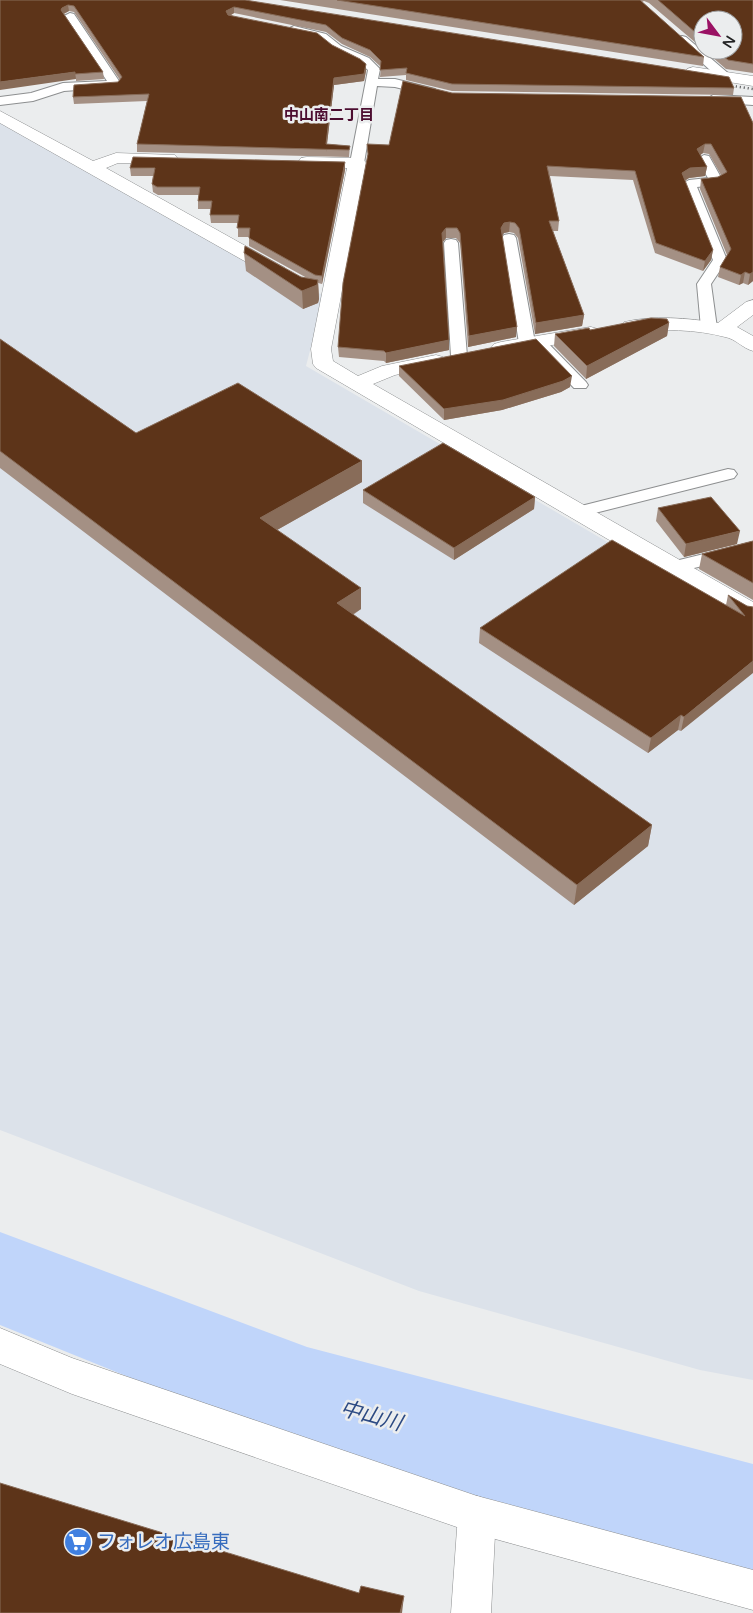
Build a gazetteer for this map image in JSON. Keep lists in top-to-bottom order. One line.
{"districts":["中山南二丁目"],"water":["中山川"],"places":{"supermarket":["フォレオ広島東"]},"north":"bottom right"}
